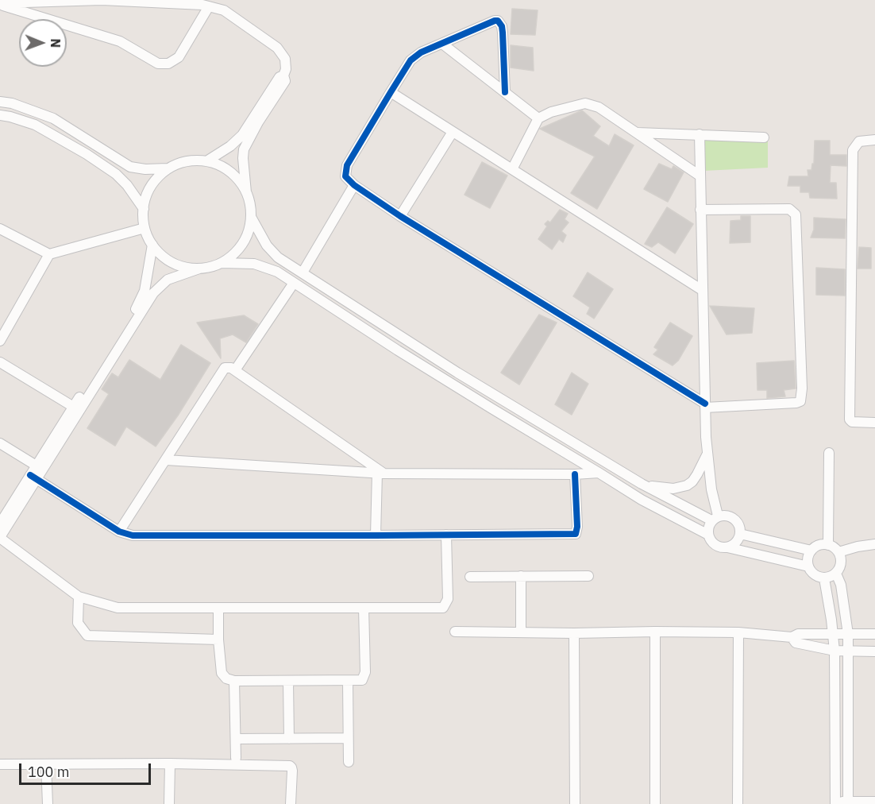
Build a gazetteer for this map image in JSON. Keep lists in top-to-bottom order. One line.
{"scale_bar":"100 m","north":"right"}
